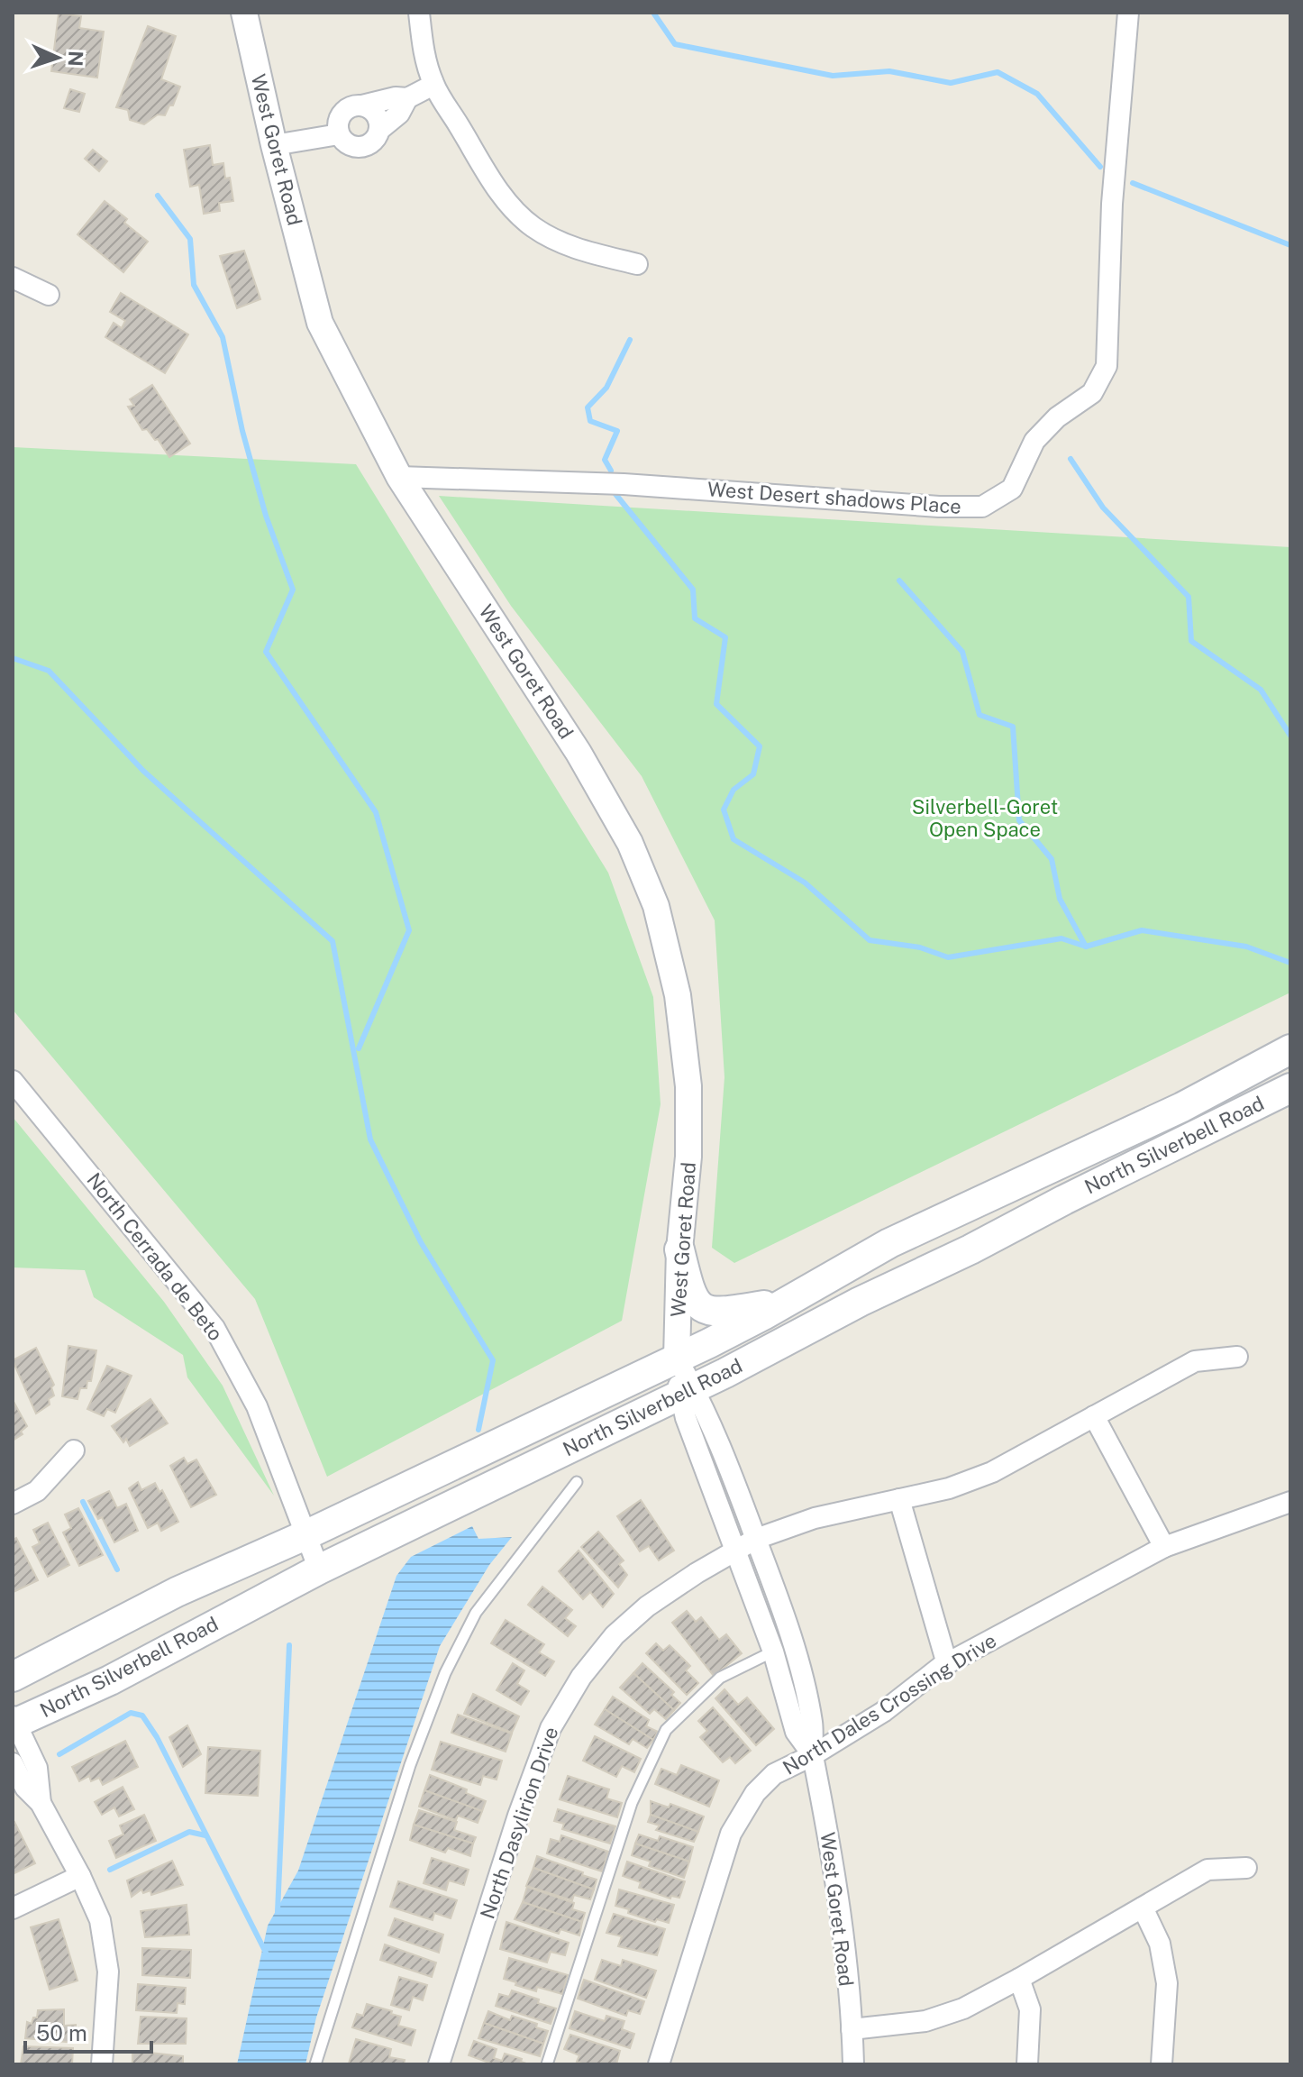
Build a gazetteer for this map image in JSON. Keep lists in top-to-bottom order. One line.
{"streets":{"main road":["North Silverbell Road"],"street":["West Goret Road","West Desert shadows Place","North Cerrada de Beto","North Dales Crossing Drive","North Dasylirion Drive"]},"crossings":[["West Goret Road","West Desert shadows Place"],["West Goret Road","North Silverbell Road"],["West Goret Road","North Dales Crossing Drive"],["West Goret Road","North Dasylirion Drive"],["North Silverbell Road","North Cerrada de Beto"]],"parks":["Silverbell-Goret Open Space"],"scale_bar":"50 m","north":"right"}
